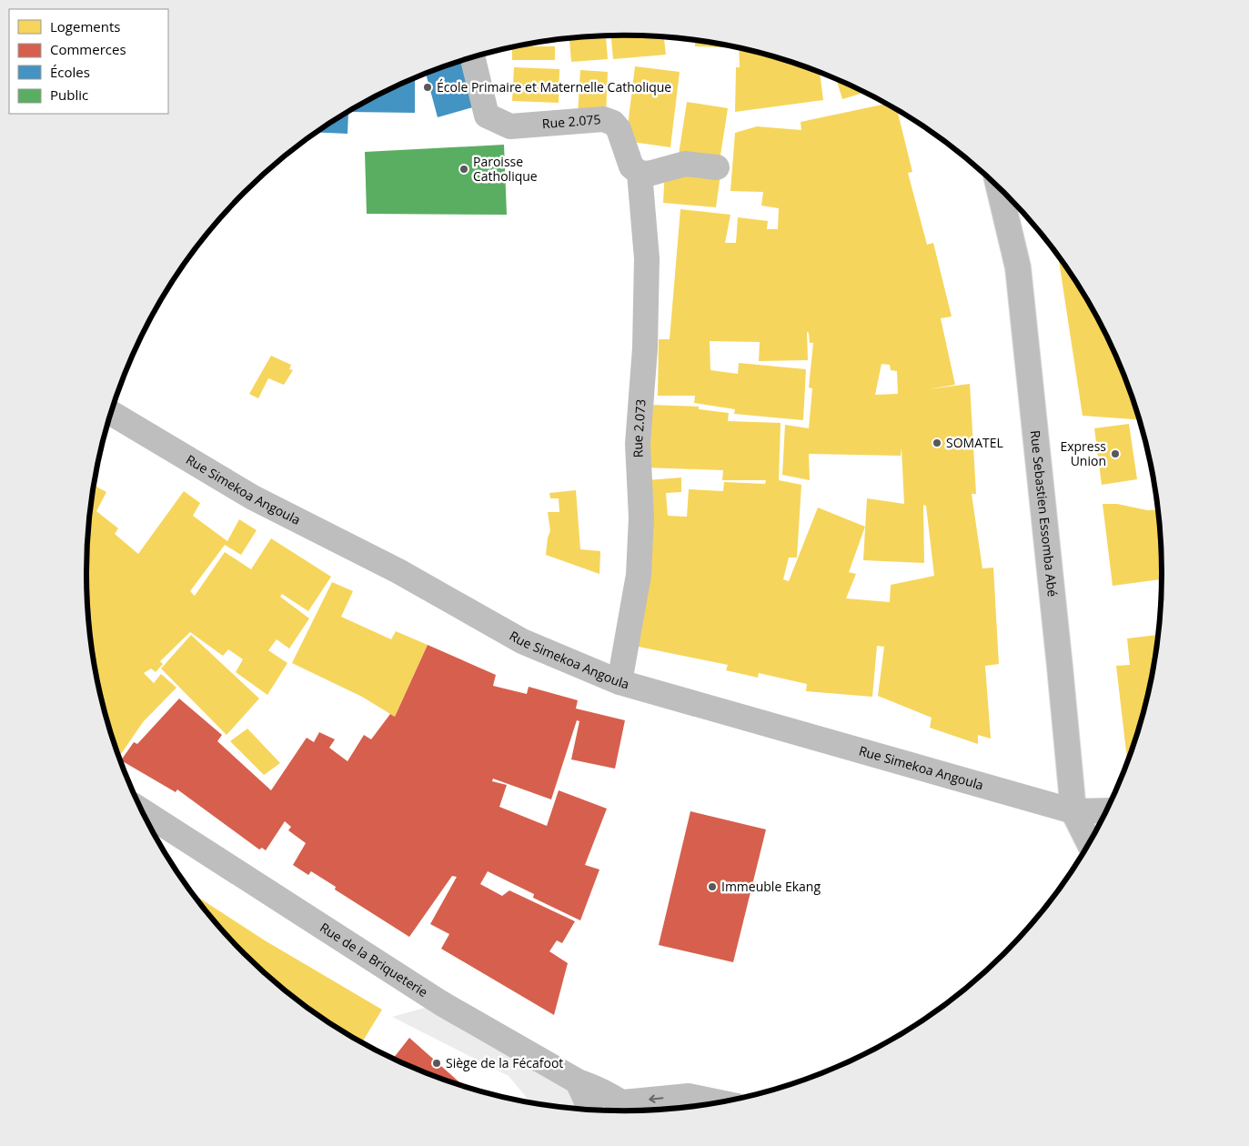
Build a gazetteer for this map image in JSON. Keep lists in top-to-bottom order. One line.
{"streets":{"street":["Rue 2.075","Rue 2.073","Rue Simekoa Angoula","Rue Sebastien Essomba Abé","Rue de la Briqueterie"]},"crossings":[["Rue 2.075","Rue 2.073"],["Rue 2.073","Rue Simekoa Angoula"],["Rue Simekoa Angoula","Rue Sebastien Essomba Abé"]],"places":["École Primaire et Maternelle Catholique","Paroisse Catholique","SOMATEL","Express Union","Immeuble Ekang","Siège de la Fécafoot"],"legend":["Logements","Commerces","Écoles","Public"]}
